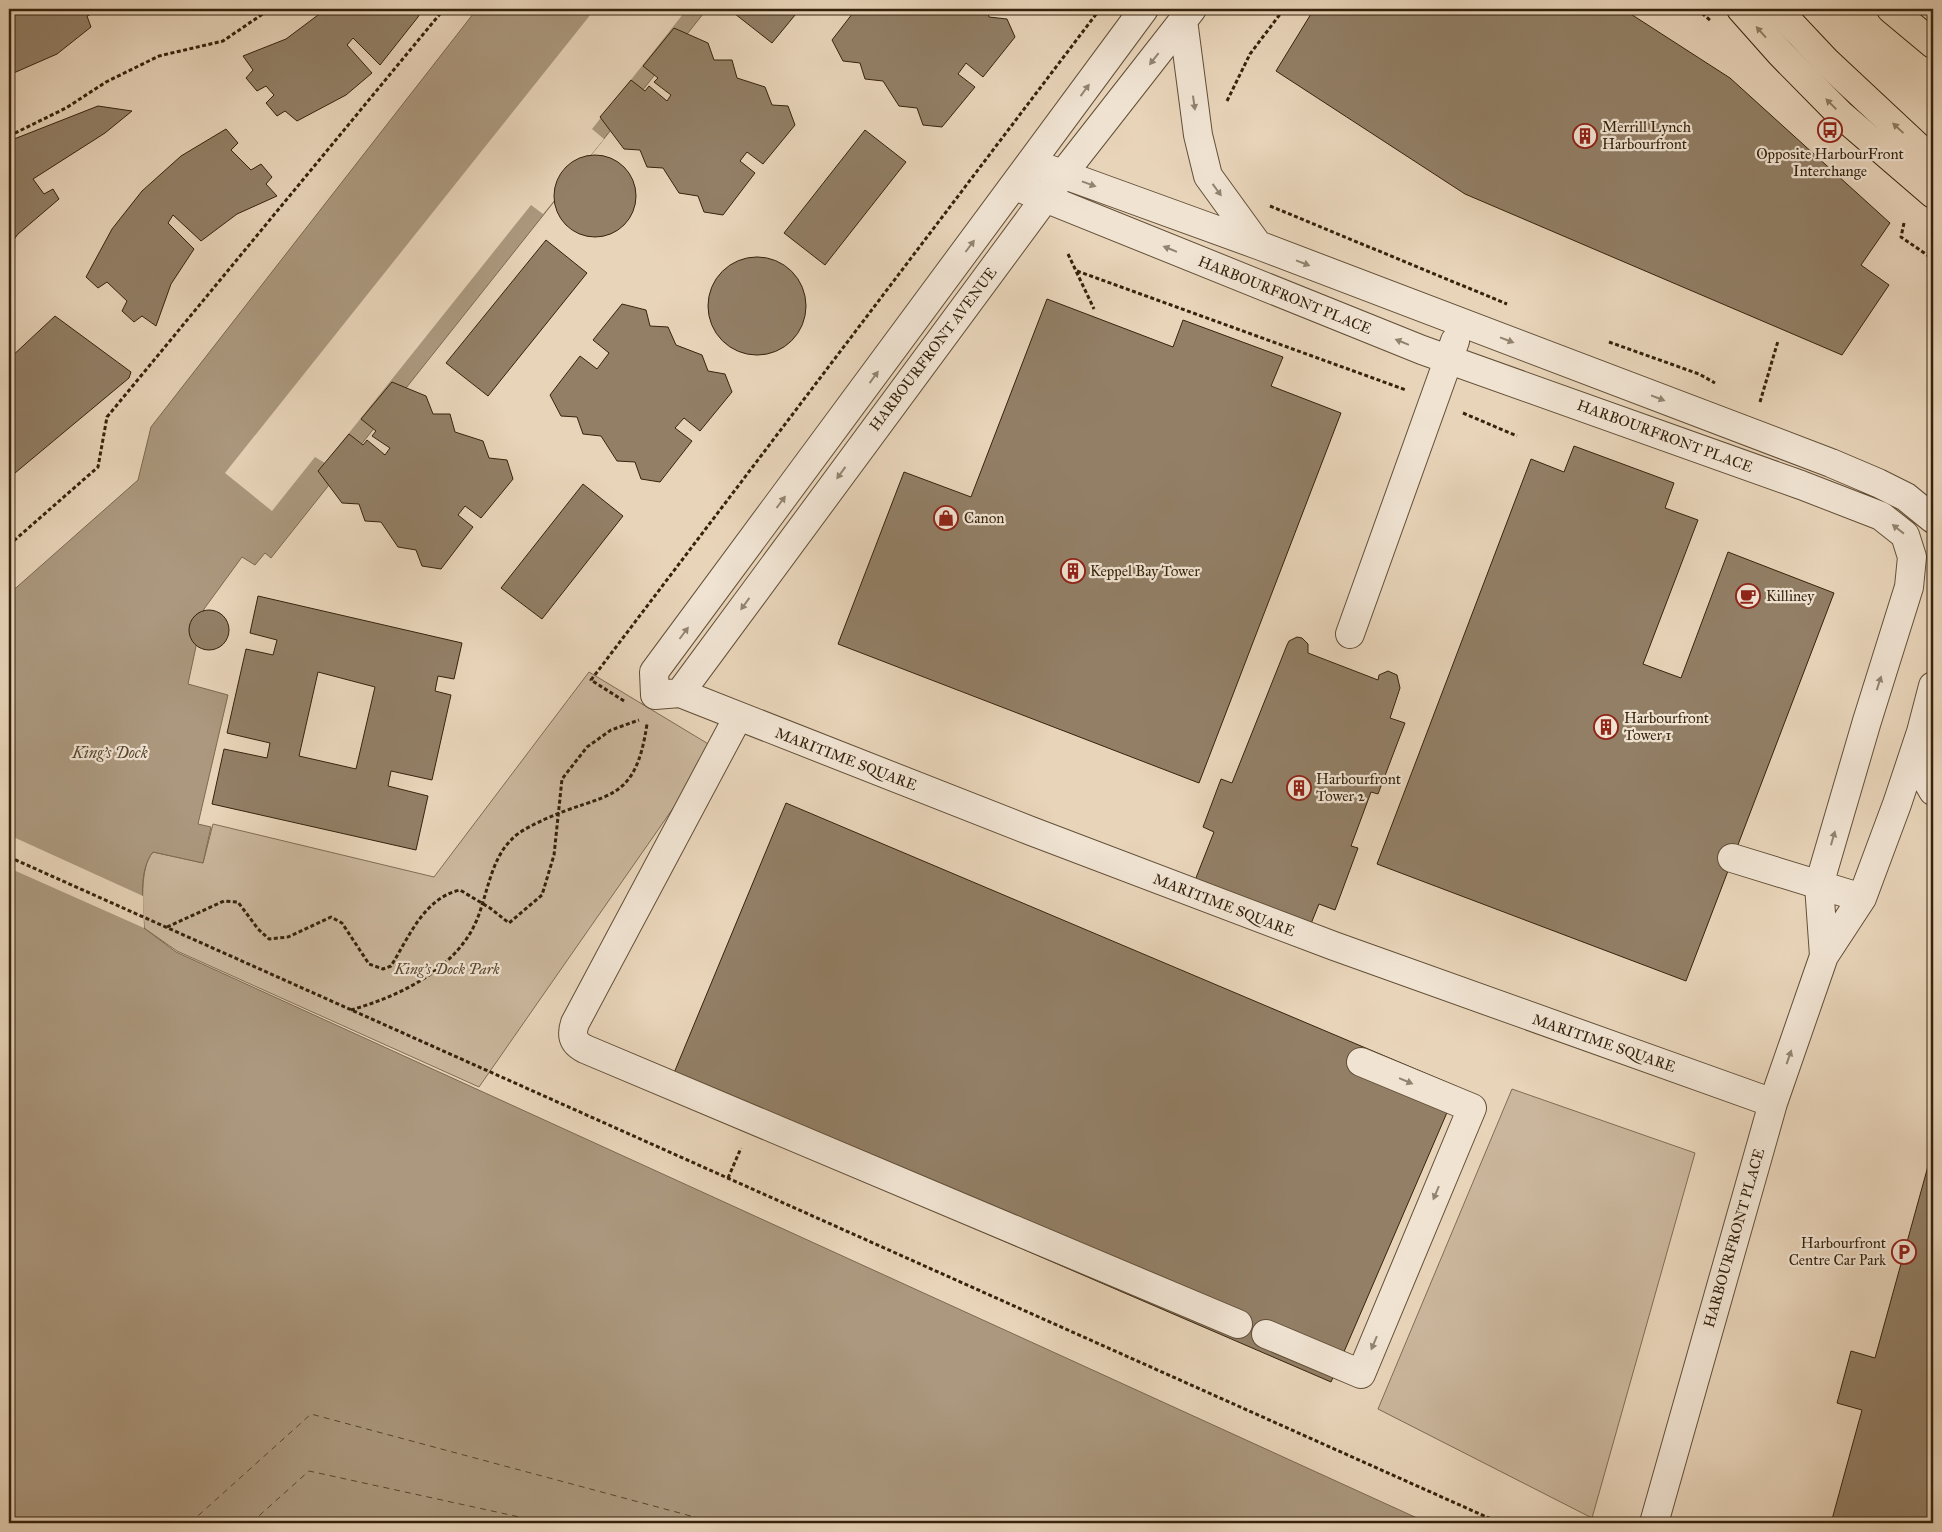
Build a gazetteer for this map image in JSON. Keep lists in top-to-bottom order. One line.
{"streets":{"street":["HARBOURFRONT PLACE","HARBOURFRONT AVENUE","MARITIME SQUARE"]},"crossings":[["HARBOURFRONT PLACE","HARBOURFRONT AVENUE"],["HARBOURFRONT PLACE","MARITIME SQUARE"],["HARBOURFRONT AVENUE","MARITIME SQUARE"]],"water":["King's Dock"],"parks":["King's Dock Park"],"places":{"bus stop":["Opposite HarbourFront Interchange"],"building":["Merrill Lynch Harbourfront","Keppel Bay Tower","Harbourfront Tower 1","Harbourfront Tower 2"],"shop":["Canon"],"cafe":["Killiney"],"parking":["Harbourfront Centre Car Park"]}}
